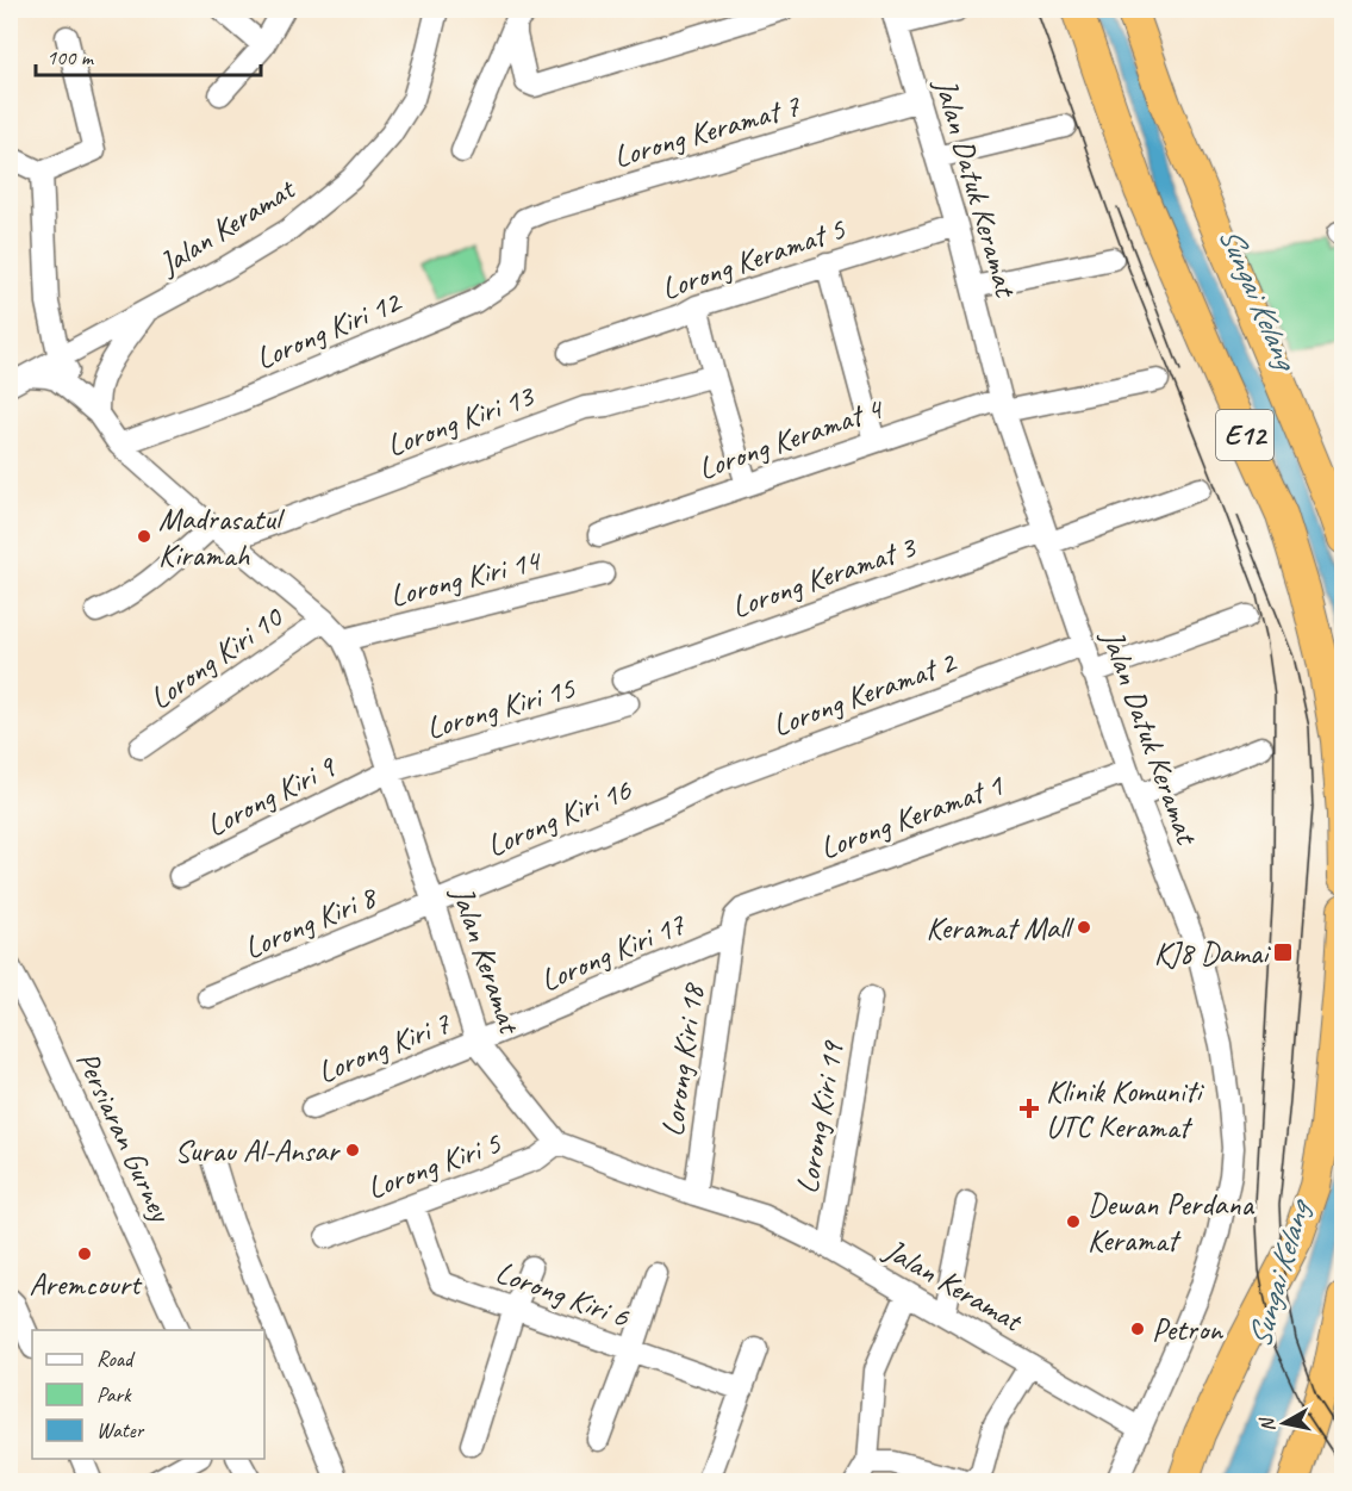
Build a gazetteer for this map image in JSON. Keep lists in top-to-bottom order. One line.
{"streets":{"highway":["E12"],"street":["Lorong Keramat 7","Jalan Datuk Keramat","Jalan Keramat","Lorong Keramat 5","Lorong Kiri 12","Lorong Kiri 13","Lorong Keramat 4","Lorong Keramat 3","Lorong Kiri 14","Lorong Kiri 10","Lorong Keramat 2","Lorong Kiri 15","Lorong Kiri 9","Lorong Keramat 1","Lorong Kiri 16","Lorong Kiri 8","Lorong Kiri 17","Lorong Kiri 7","Lorong Kiri 18","Lorong Kiri 19","Persiaran Gurney","Lorong Kiri 5","Lorong Kiri 6"]},"crossings":[["Lorong Keramat 7","Jalan Datuk Keramat"],["Lorong Keramat 7","Lorong Kiri 12"],["Jalan Datuk Keramat","Jalan Keramat"],["Jalan Datuk Keramat","Lorong Keramat 5"],["Jalan Datuk Keramat","Lorong Keramat 4"],["Jalan Datuk Keramat","Lorong Keramat 3"],["Jalan Datuk Keramat","Lorong Keramat 2"],["Jalan Datuk Keramat","Lorong Keramat 1"],["Jalan Keramat","Lorong Kiri 12"],["Jalan Keramat","Lorong Kiri 13"],["Jalan Keramat","Lorong Kiri 14"],["Jalan Keramat","Lorong Kiri 10"],["Jalan Keramat","Lorong Kiri 15"],["Jalan Keramat","Lorong Kiri 9"],["Jalan Keramat","Lorong Kiri 16"],["Jalan Keramat","Lorong Kiri 8"],["Jalan Keramat","Lorong Kiri 17"],["Jalan Keramat","Lorong Kiri 7"],["Jalan Keramat","Lorong Kiri 18"],["Jalan Keramat","Lorong Kiri 19"],["Jalan Keramat","Lorong Kiri 5"],["Lorong Keramat 2","Lorong Kiri 16"],["Lorong Kiri 15","Lorong Kiri 9"],["Lorong Keramat 1","Lorong Kiri 17"],["Lorong Keramat 1","Lorong Kiri 18"],["Lorong Kiri 16","Lorong Kiri 8"],["Lorong Kiri 17","Lorong Kiri 7"],["Lorong Kiri 17","Lorong Kiri 18"],["Lorong Kiri 5","Lorong Kiri 6"]],"water":["Sungai Kelang"],"places":{"other":["Madrasatul Kiramah","Keramat Mall","Surau Al-Ansar","Dewan Perdana Keramat","Aremcourt","Petron"],"transit":["KJ8 Damai"],"health":["Klinik Komuniti UTC Keramat"]},"legend":["Road","Park","Water"],"scale_bar":"100 m","north":"left"}
